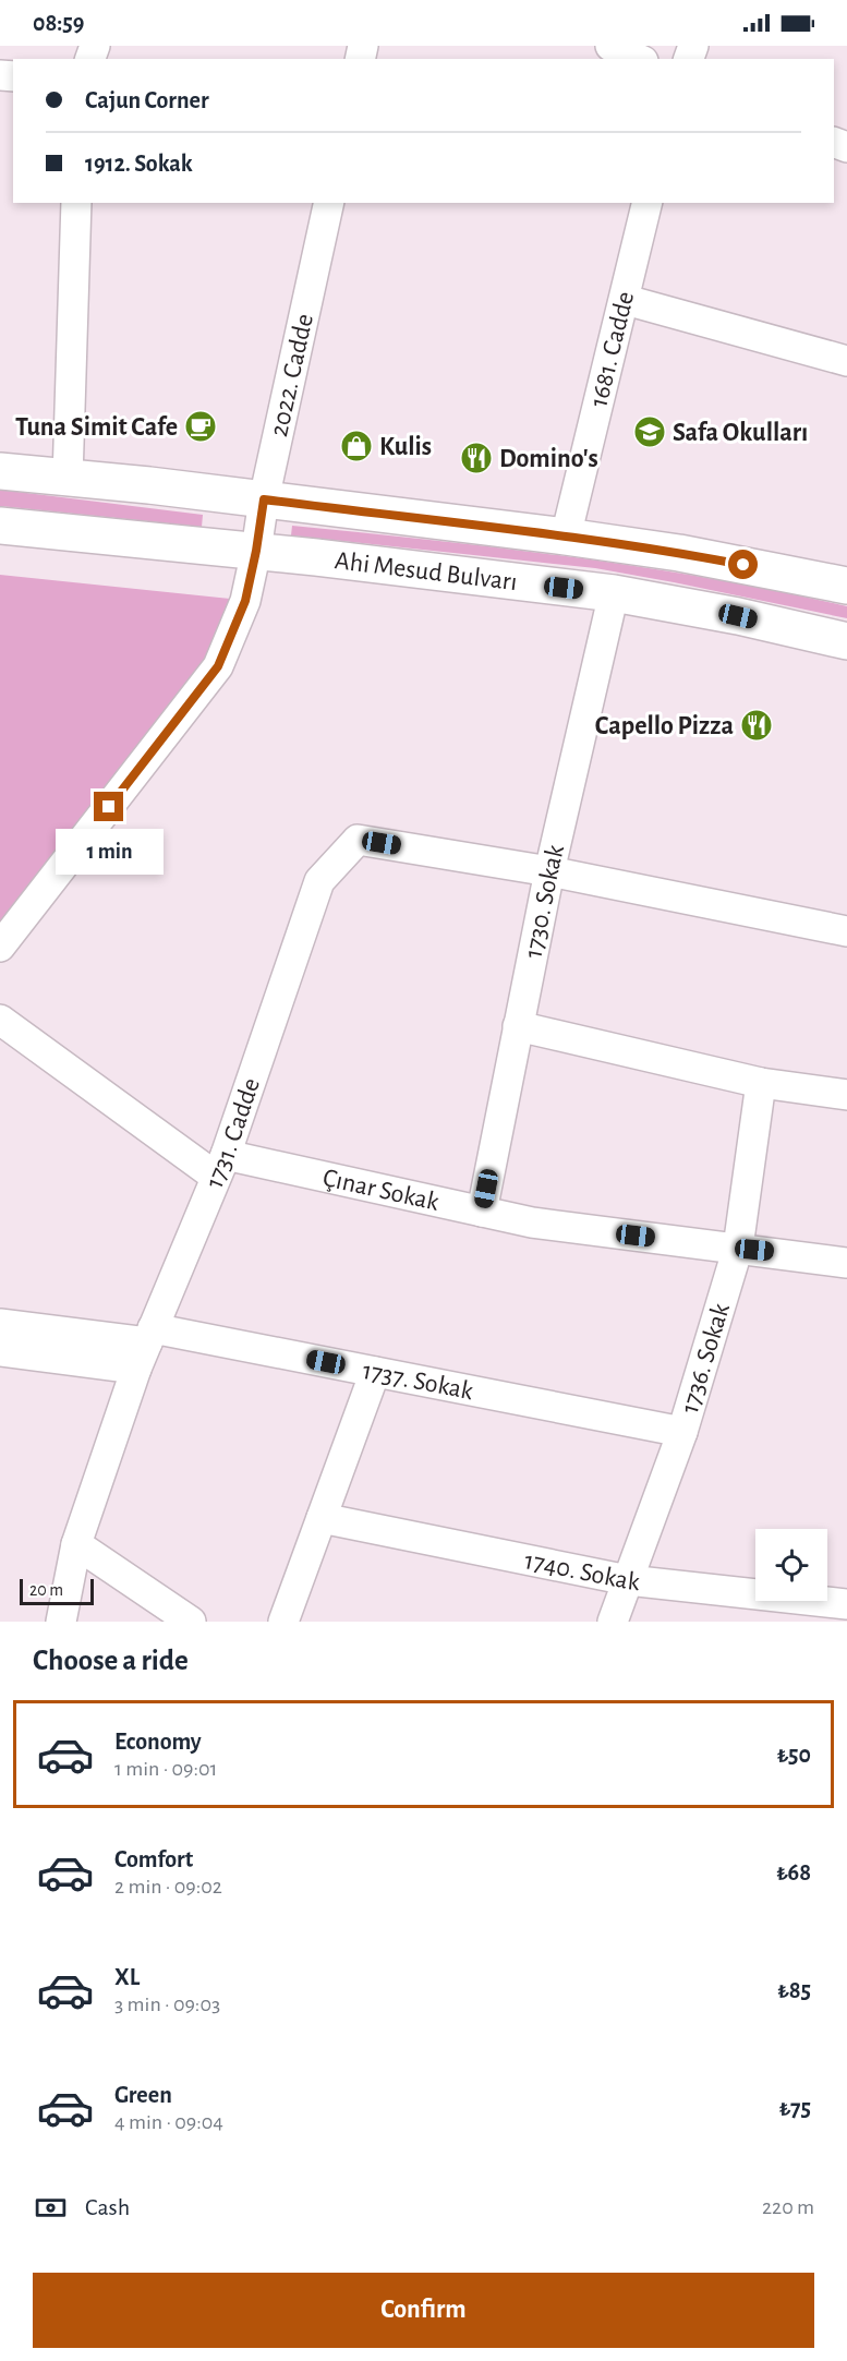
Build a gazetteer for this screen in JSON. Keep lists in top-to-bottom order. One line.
{"streets":{"main road":["Ahi Mesud Bulvarı"],"street":["1681. Cadde","2022. Cadde","1730. Sokak","1731. Cadde","Çınar Sokak","1736. Sokak","1737. Sokak","1740. Sokak"]},"crossings":[["1681. Cadde","Ahi Mesud Bulvarı"],["2022. Cadde","Ahi Mesud Bulvarı"],["Ahi Mesud Bulvarı","1730. Sokak"],["1730. Sokak","1731. Cadde"],["1730. Sokak","Çınar Sokak"],["1731. Cadde","Çınar Sokak"],["1731. Cadde","1737. Sokak"],["Çınar Sokak","1736. Sokak"],["1736. Sokak","1737. Sokak"],["1736. Sokak","1740. Sokak"]],"places":{"cafe":["Tuna Simit Cafe"],"school or university":["Safa Okulları"],"shop":["Kulis"],"restaurant":["Domino's","Capello Pizza"]},"scale_bar":"20 m","page":{"status":"08:59","banner":["Cajun Corner","1912. Sokak"],"bubble":"1 min","scale":"20 m","heading":"Choose a ride","list":[{"name":"Economy","note":"1 min · 09:01","value":"₺50"},{"name":"Comfort","note":"2 min · 09:02","value":"₺68"},{"name":"XL","note":"3 min · 09:03","value":"₺85"},{"name":"Green","note":"4 min · 09:04","value":"₺75"}],"pay":["Cash","220 m"],"buttons":"Confirm"}}
